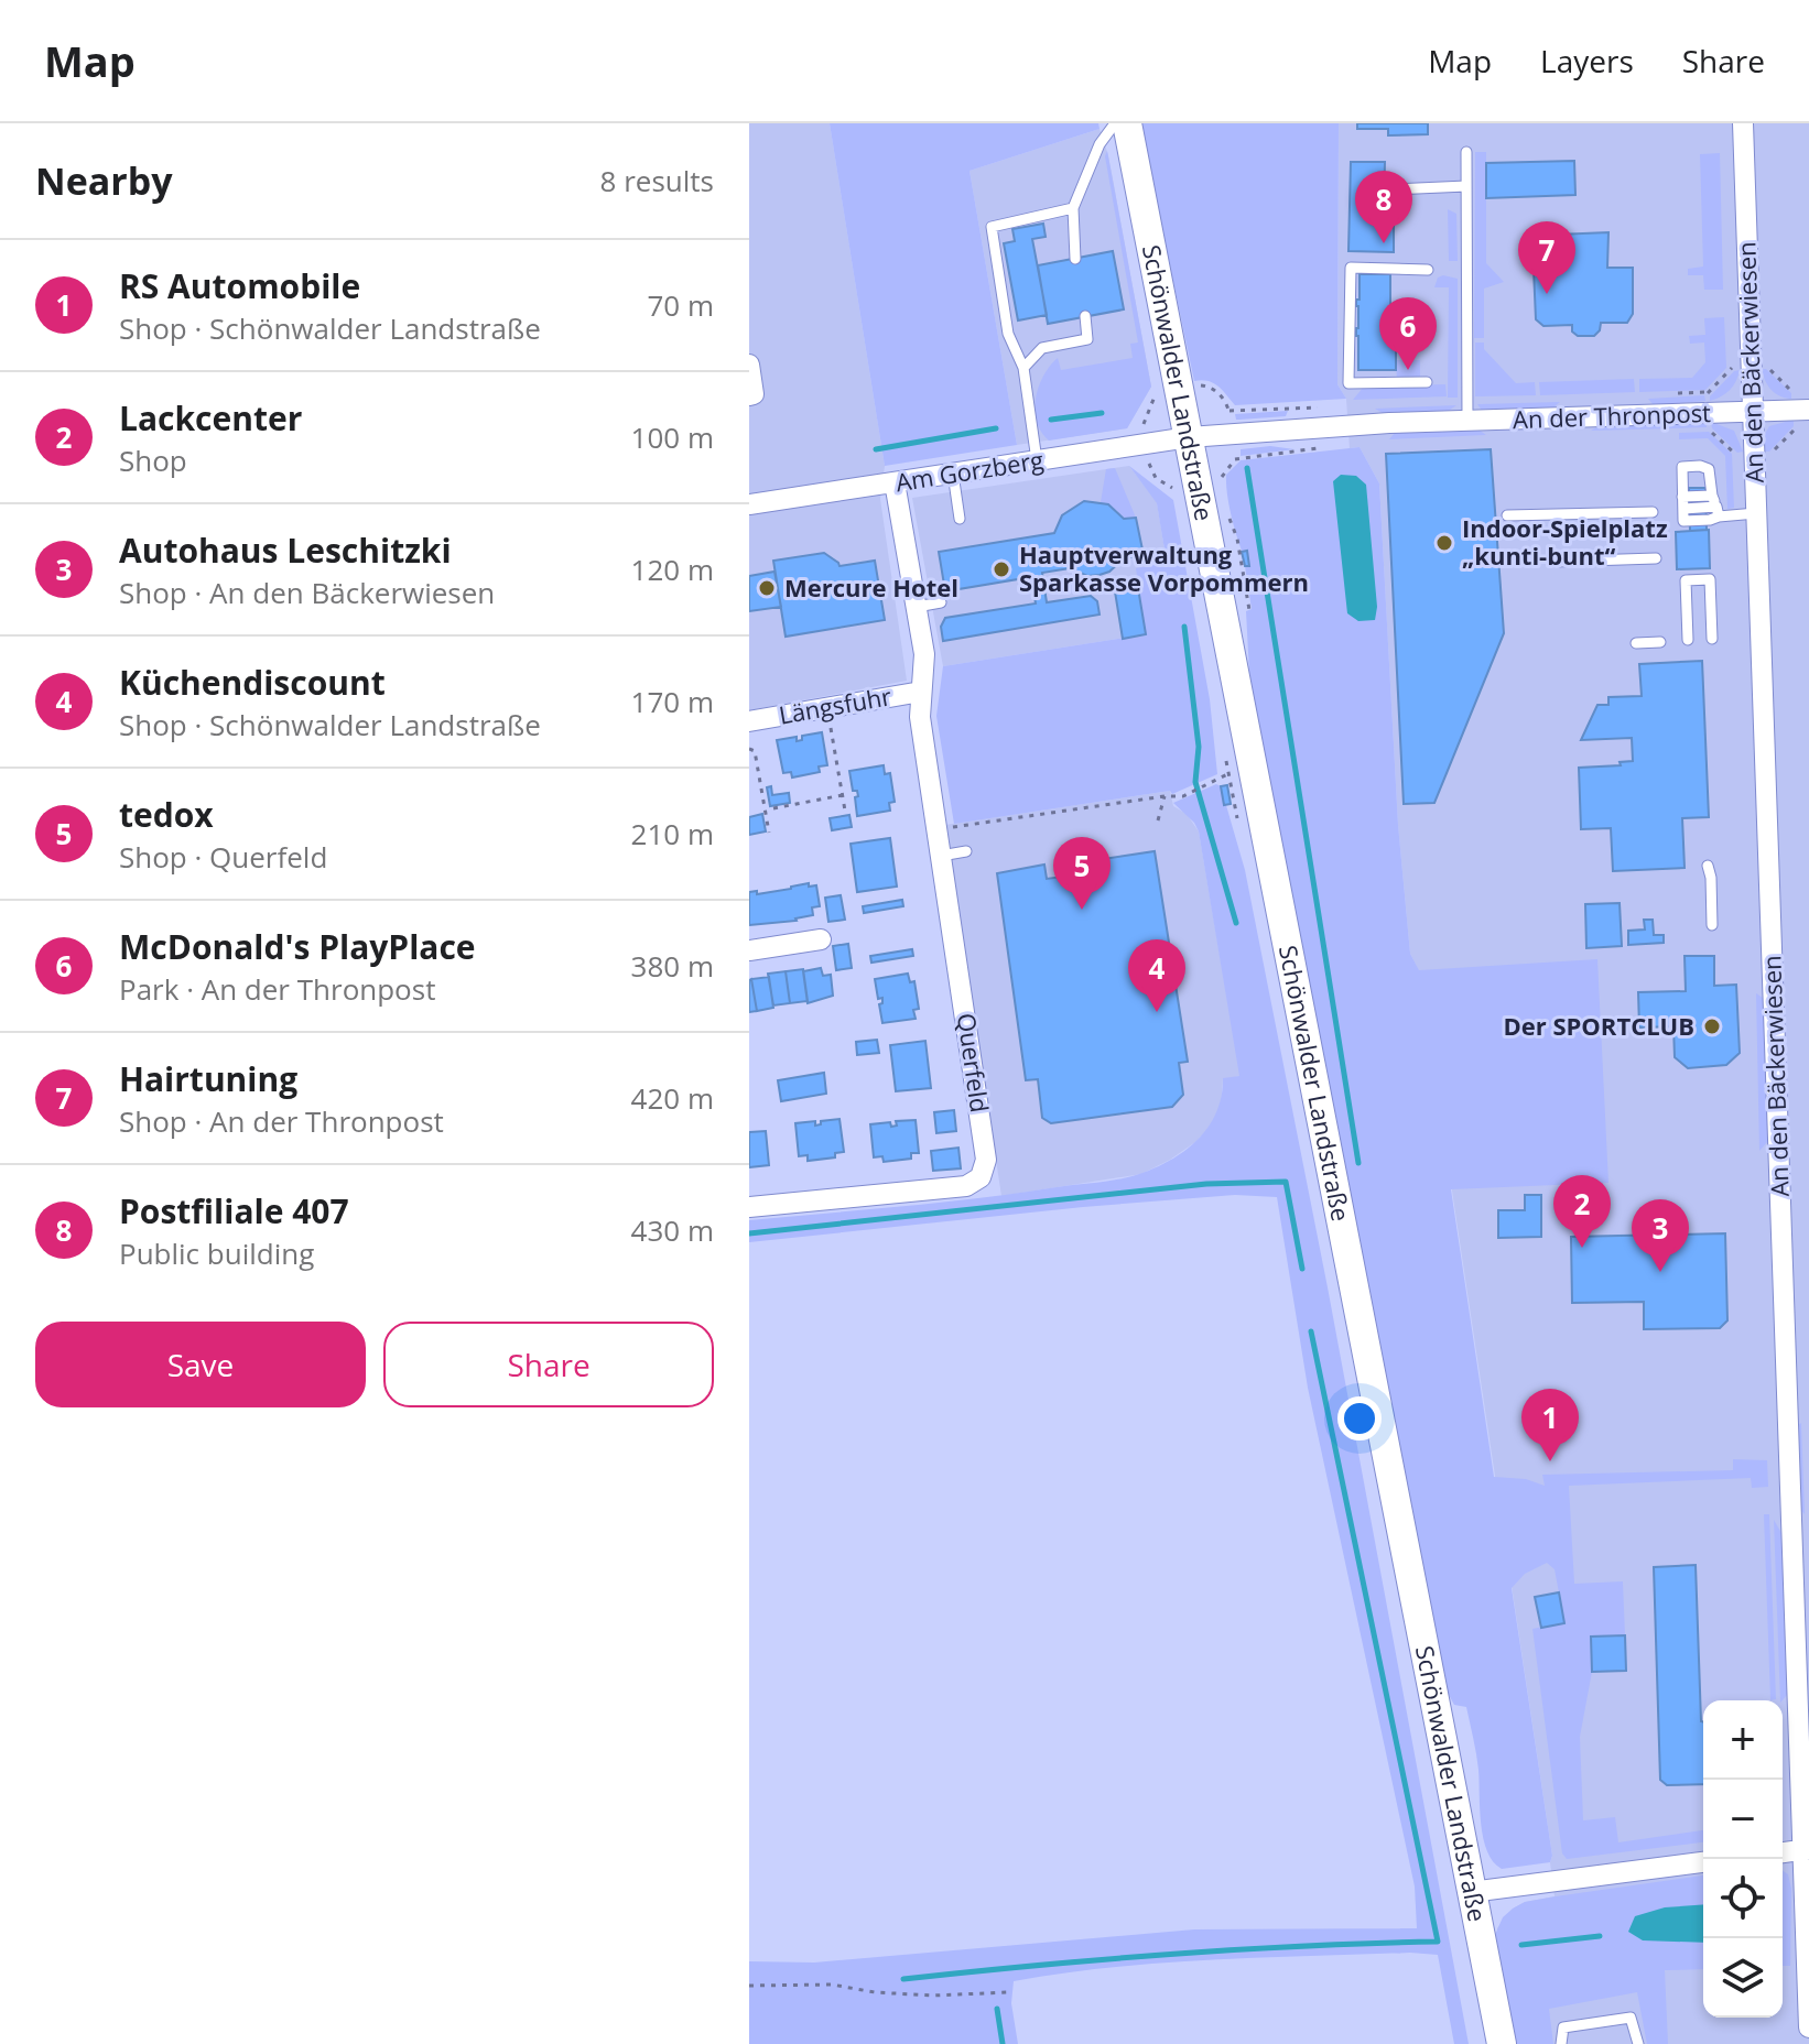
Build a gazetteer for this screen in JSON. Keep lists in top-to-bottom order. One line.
{"streets":{"main road":["Schönwalder Landstraße"],"street":["An den Bäckerwiesen","An der Thronpost","Am Gorzberg","Längsfuhr","Querfeld"]},"crossings":[["An den Bäckerwiesen","An der Thronpost"],["Schönwalder Landstraße","An der Thronpost"],["Schönwalder Landstraße","Am Gorzberg"],["An der Thronpost","Am Gorzberg"],["Am Gorzberg","Querfeld"],["Längsfuhr","Querfeld"]],"places":["Indoor-Spielplatz „kunti-bunt“","Hauptverwaltung Sparkasse Vorpommern","Mercure Hotel","Der SPORTCLUB"],"page":{"header":"Map","nav":["Map","Layers","Share"],"heading":["Nearby","8 results"],"pins":["8","7","6","5","4","2","3","1"],"list":[{"mark":"1","name":"RS Automobile","note":"Shop · Schönwalder Landstraße","value":"70 m"},{"mark":"2","name":"Lackcenter","note":"Shop","value":"100 m"},{"mark":"3","name":"Autohaus Leschitzki","note":"Shop · An den Bäckerwiesen","value":"120 m"},{"mark":"4","name":"Küchendiscount","note":"Shop · Schönwalder Landstraße","value":"170 m"},{"mark":"5","name":"tedox","note":"Shop · Querfeld","value":"210 m"},{"mark":"6","name":"McDonald's PlayPlace","note":"Park · An der Thronpost","value":"380 m"},{"mark":"7","name":"Hairtuning","note":"Shop · An der Thronpost","value":"420 m"},{"mark":"8","name":"Postfiliale 407","note":"Public building","value":"430 m"}],"buttons":["Save","Share"],"map_buttons":["+","−"]}}
